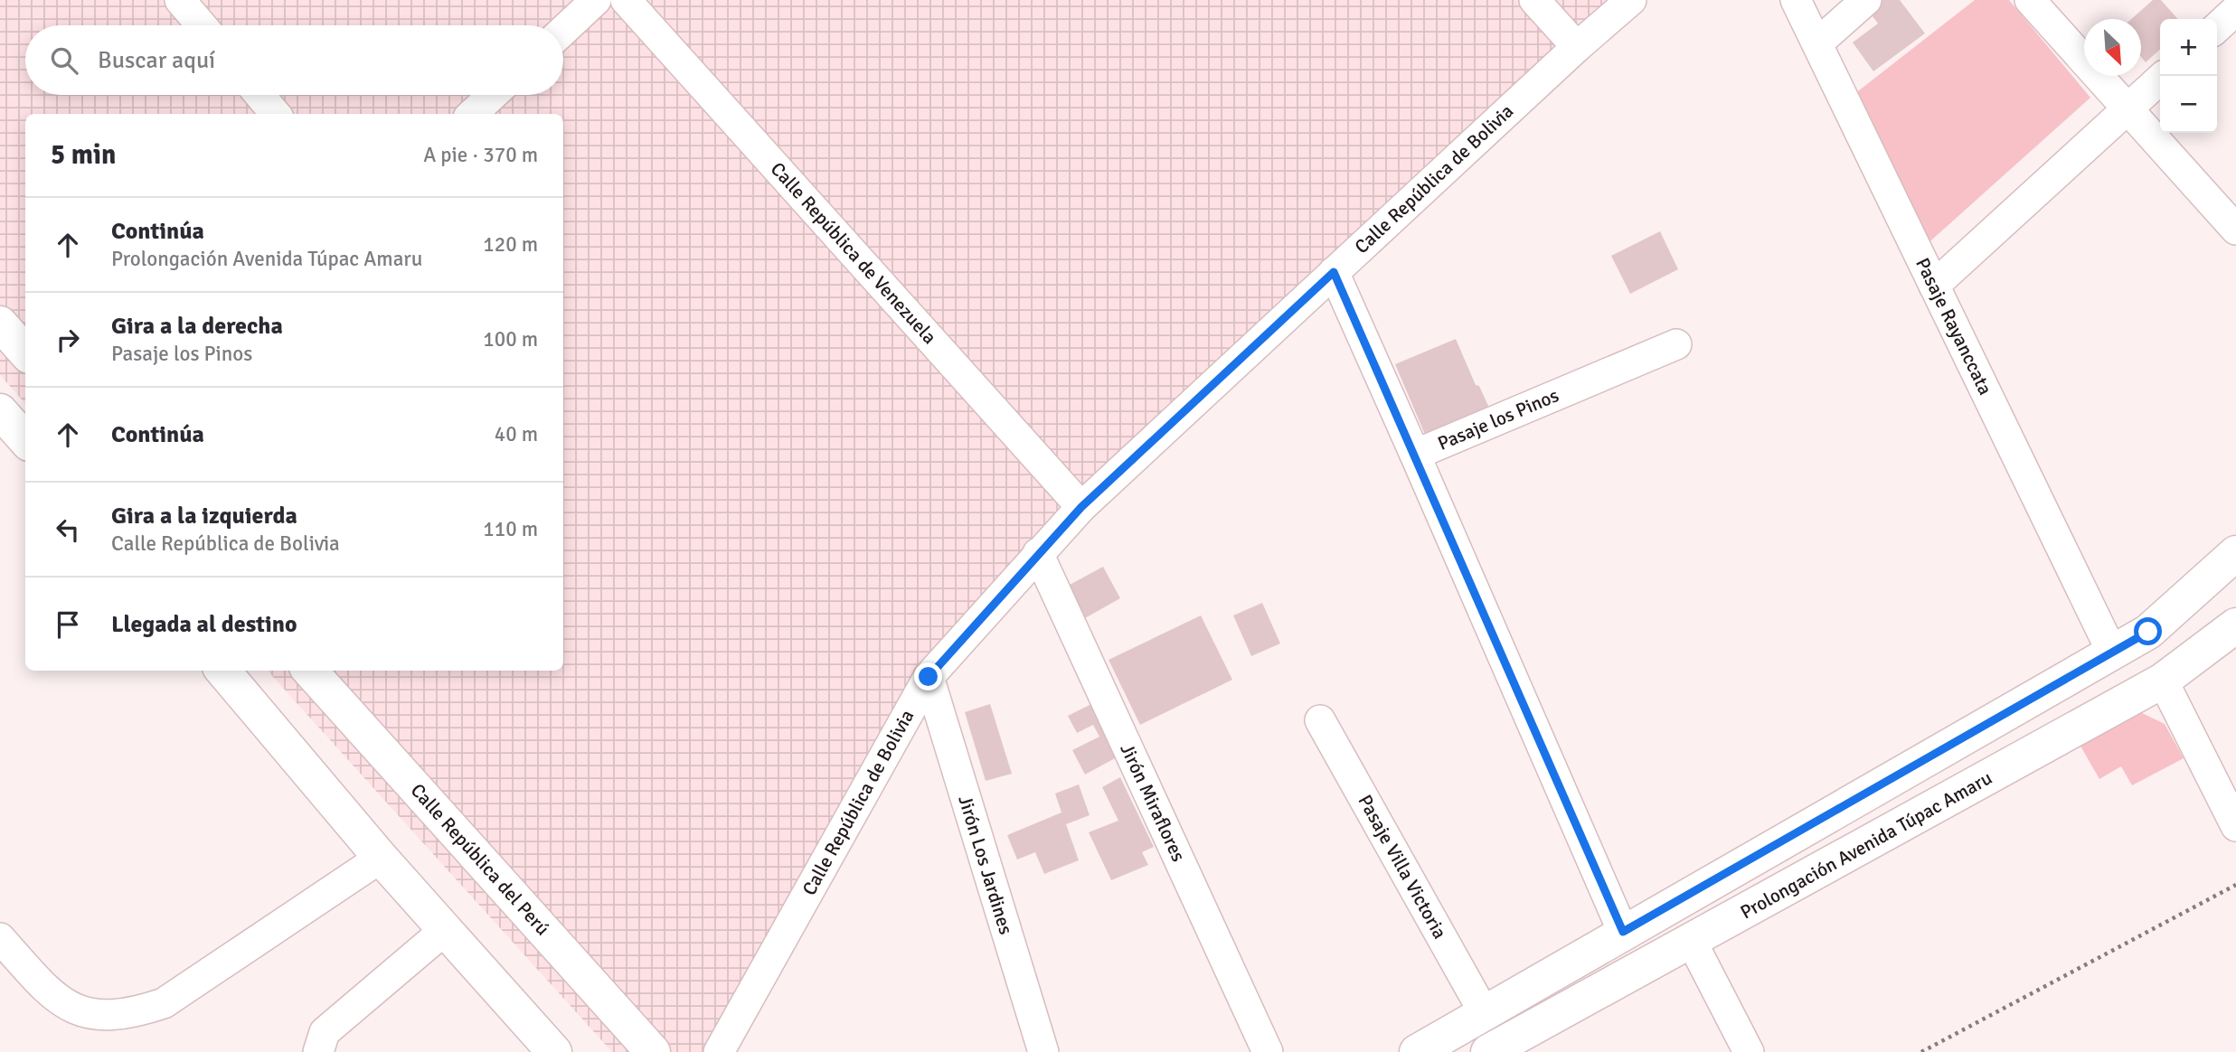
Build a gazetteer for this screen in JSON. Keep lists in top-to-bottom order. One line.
{"streets":{"main road":["Prolongación Avenida Túpac Amaru","Calle República del Perú"],"street":["Calle República de Bolivia","Calle República de Venezuela","Pasaje Rayanccata","Pasaje los Pinos","Jirón Miraflores","Jirón Los Jardines","Pasaje Villa Victoria"]},"crossings":[["Calle República de Bolivia","Calle República de Venezuela"],["Calle República de Bolivia","Jirón Miraflores"],["Calle República de Bolivia","Jirón Los Jardines"]],"north":"bottom right","page":{"map_buttons":["+","−"],"search":"Buscar aquí","heading":["5 min","A pie · 370 m"],"list":[["Continúa","Prolongación Avenida Túpac Amaru","120 m"],["Gira a la derecha","Pasaje los Pinos","100 m"],["Continúa","40 m"],["Gira a la izquierda","Calle República de Bolivia","110 m"],"Llegada al destino"]}}
